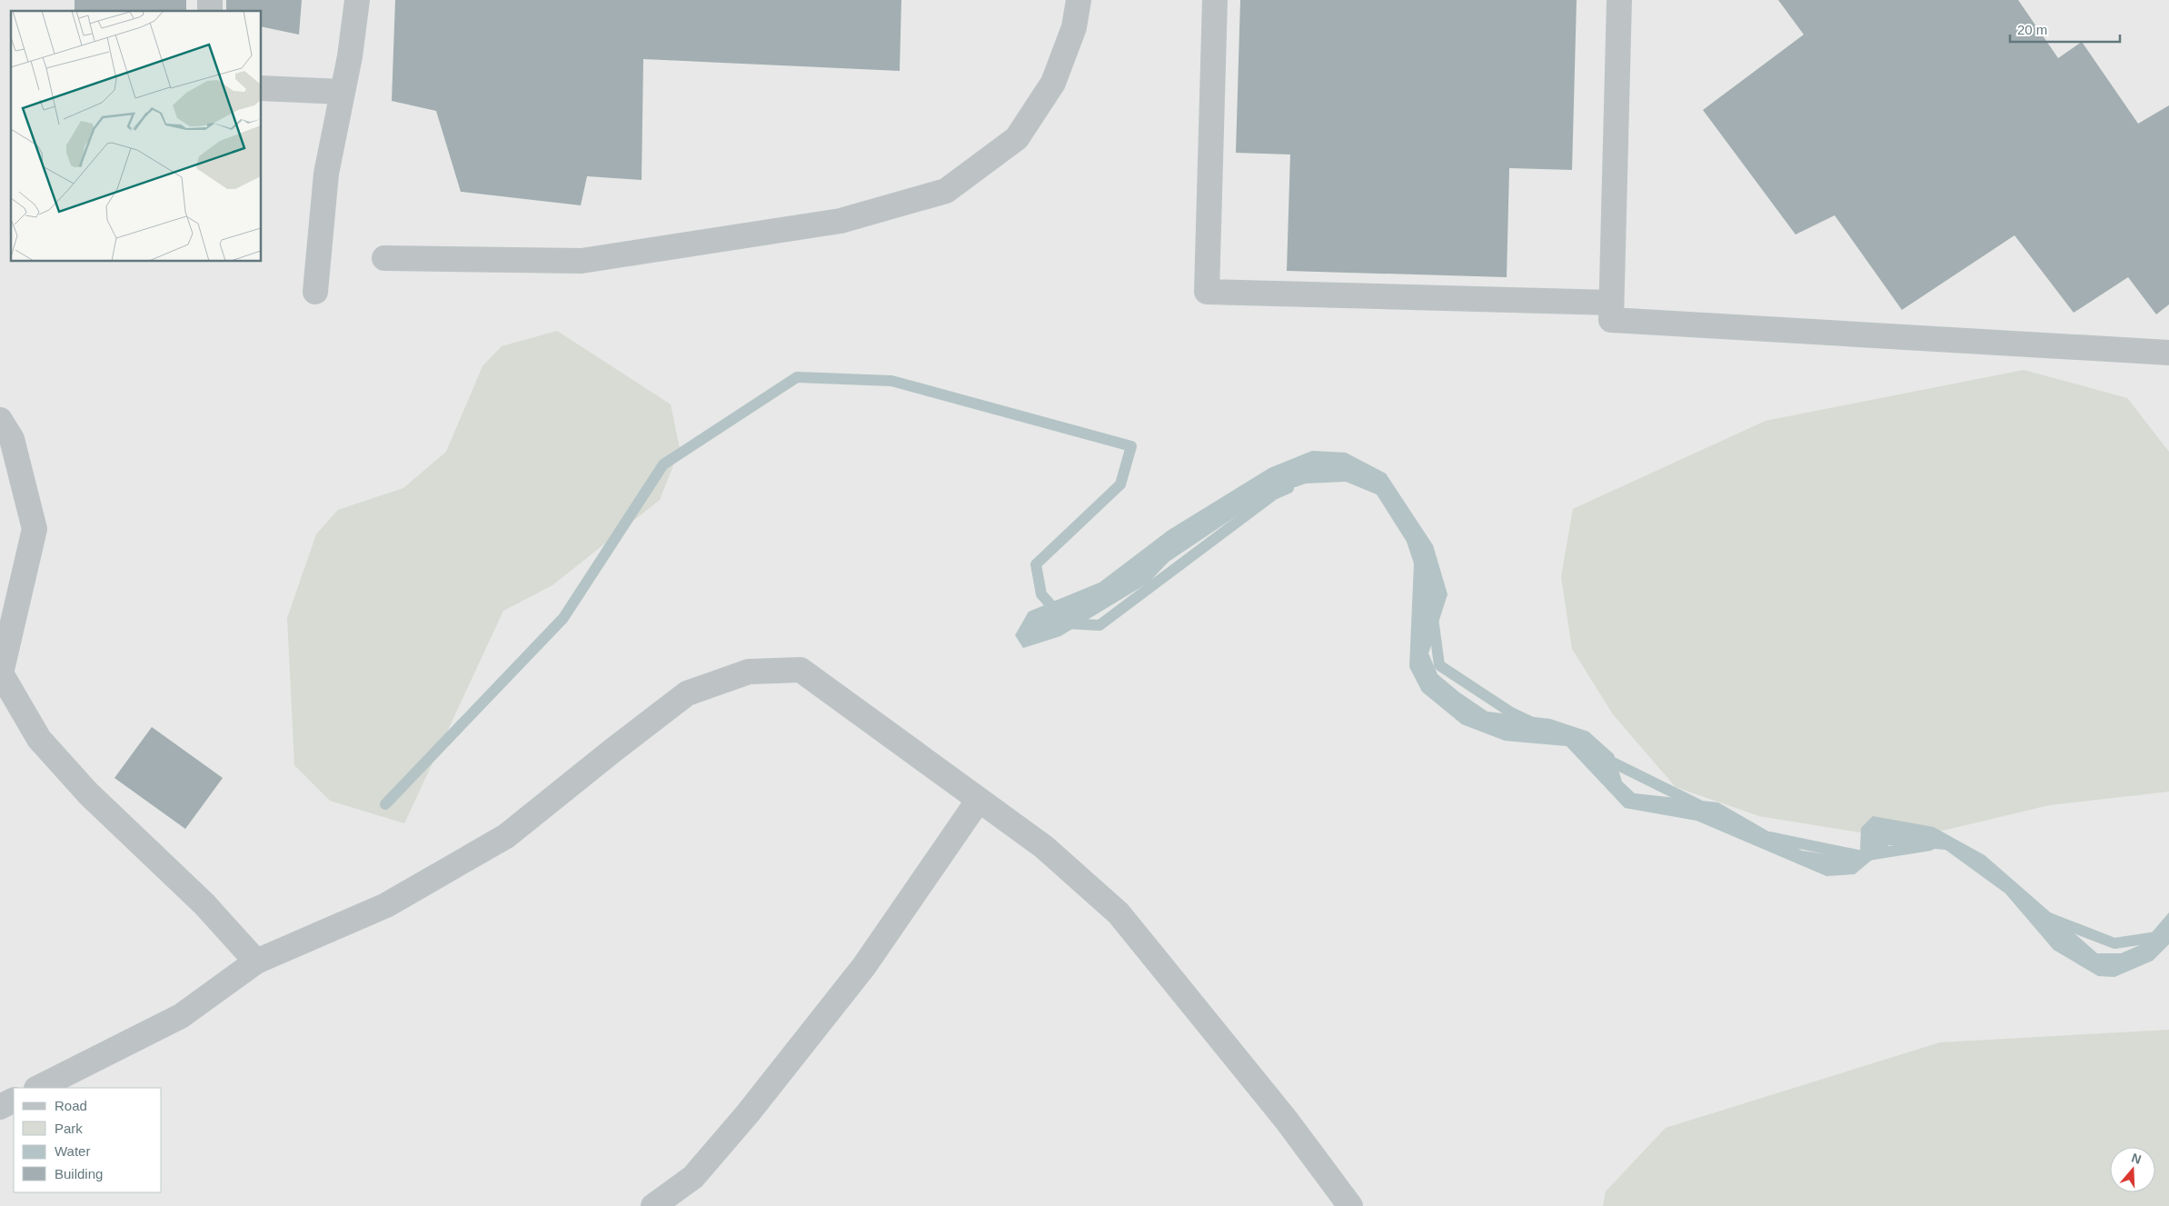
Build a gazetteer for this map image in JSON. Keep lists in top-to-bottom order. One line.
{"legend":["Road","Park","Water","Building"],"scale_bar":"20 m","north":"top"}
